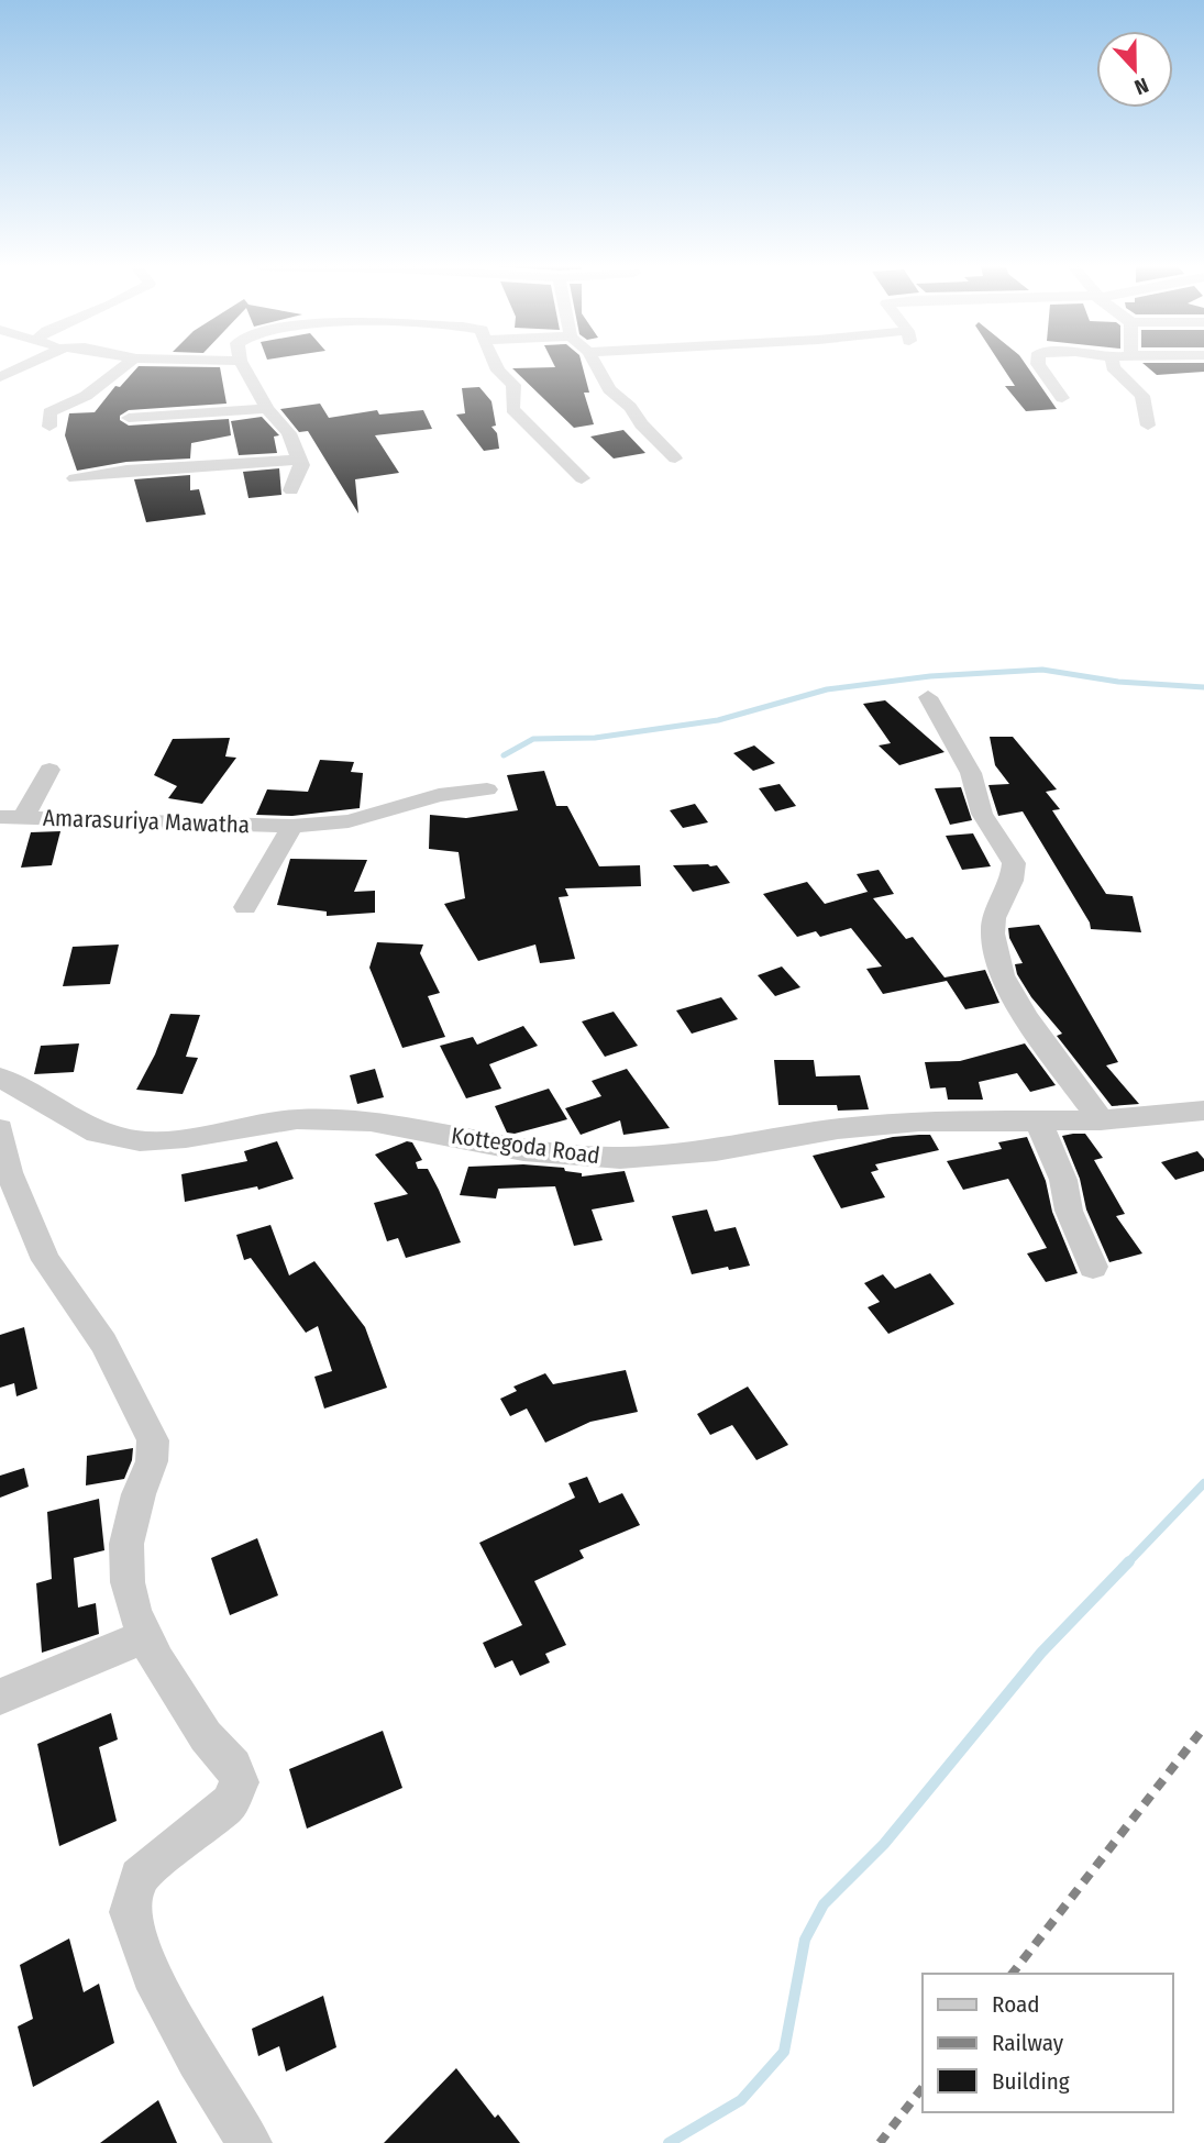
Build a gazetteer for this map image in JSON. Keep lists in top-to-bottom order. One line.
{"streets":{"street":["Amarasuriya Mawatha","Kottegoda Road"]},"legend":["Road","Railway","Building"],"north":"bottom"}
